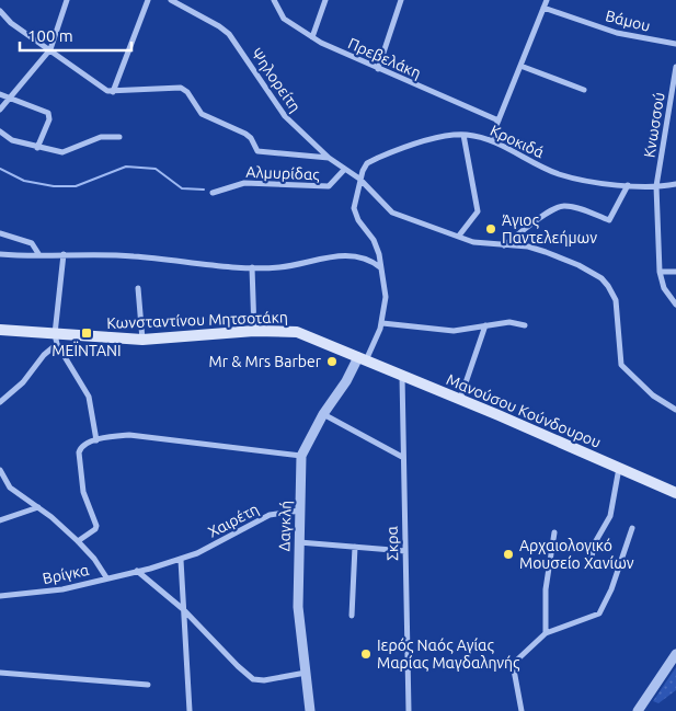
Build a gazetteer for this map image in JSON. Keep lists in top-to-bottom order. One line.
{"streets":{"main road":["Κωνσταντίνου Μητσοτάκη","Μανούσου Κούνδουρου"],"street":["Βάμου","Πρεβελάκη","Ψηλορείτη","Κνωσσού","Κροκιδά","Αλμυρίδας","Χαιρέτη","Δαγκλή","Σκρα","Βρίγκα"]},"crossings":[["Ψηλορείτη","Κροκιδά"],["Ψηλορείτη","Αλμυρίδας"],["Κνωσσού","Κροκιδά"],["Κωνσταντίνου Μητσοτάκη","Μανούσου Κούνδουρου"],["Κωνσταντίνου Μητσοτάκη","Δαγκλή"],["Μανούσου Κούνδουρου","Δαγκλή"],["Μανούσου Κούνδουρου","Σκρα"],["Χαιρέτη","Δαγκλή"],["Χαιρέτη","Βρίγκα"]],"places":{"other":["Άγιος Παντελεήμων","Mr & Mrs Barber","Αρχαιολογικό Μουσείο Χανίων","Ιερός Ναός Αγίας Μαρίας Μαγδαληνής"],"transit":["ΜΕΪΝΤΑΝΙ"]},"scale_bar":"100 m"}
